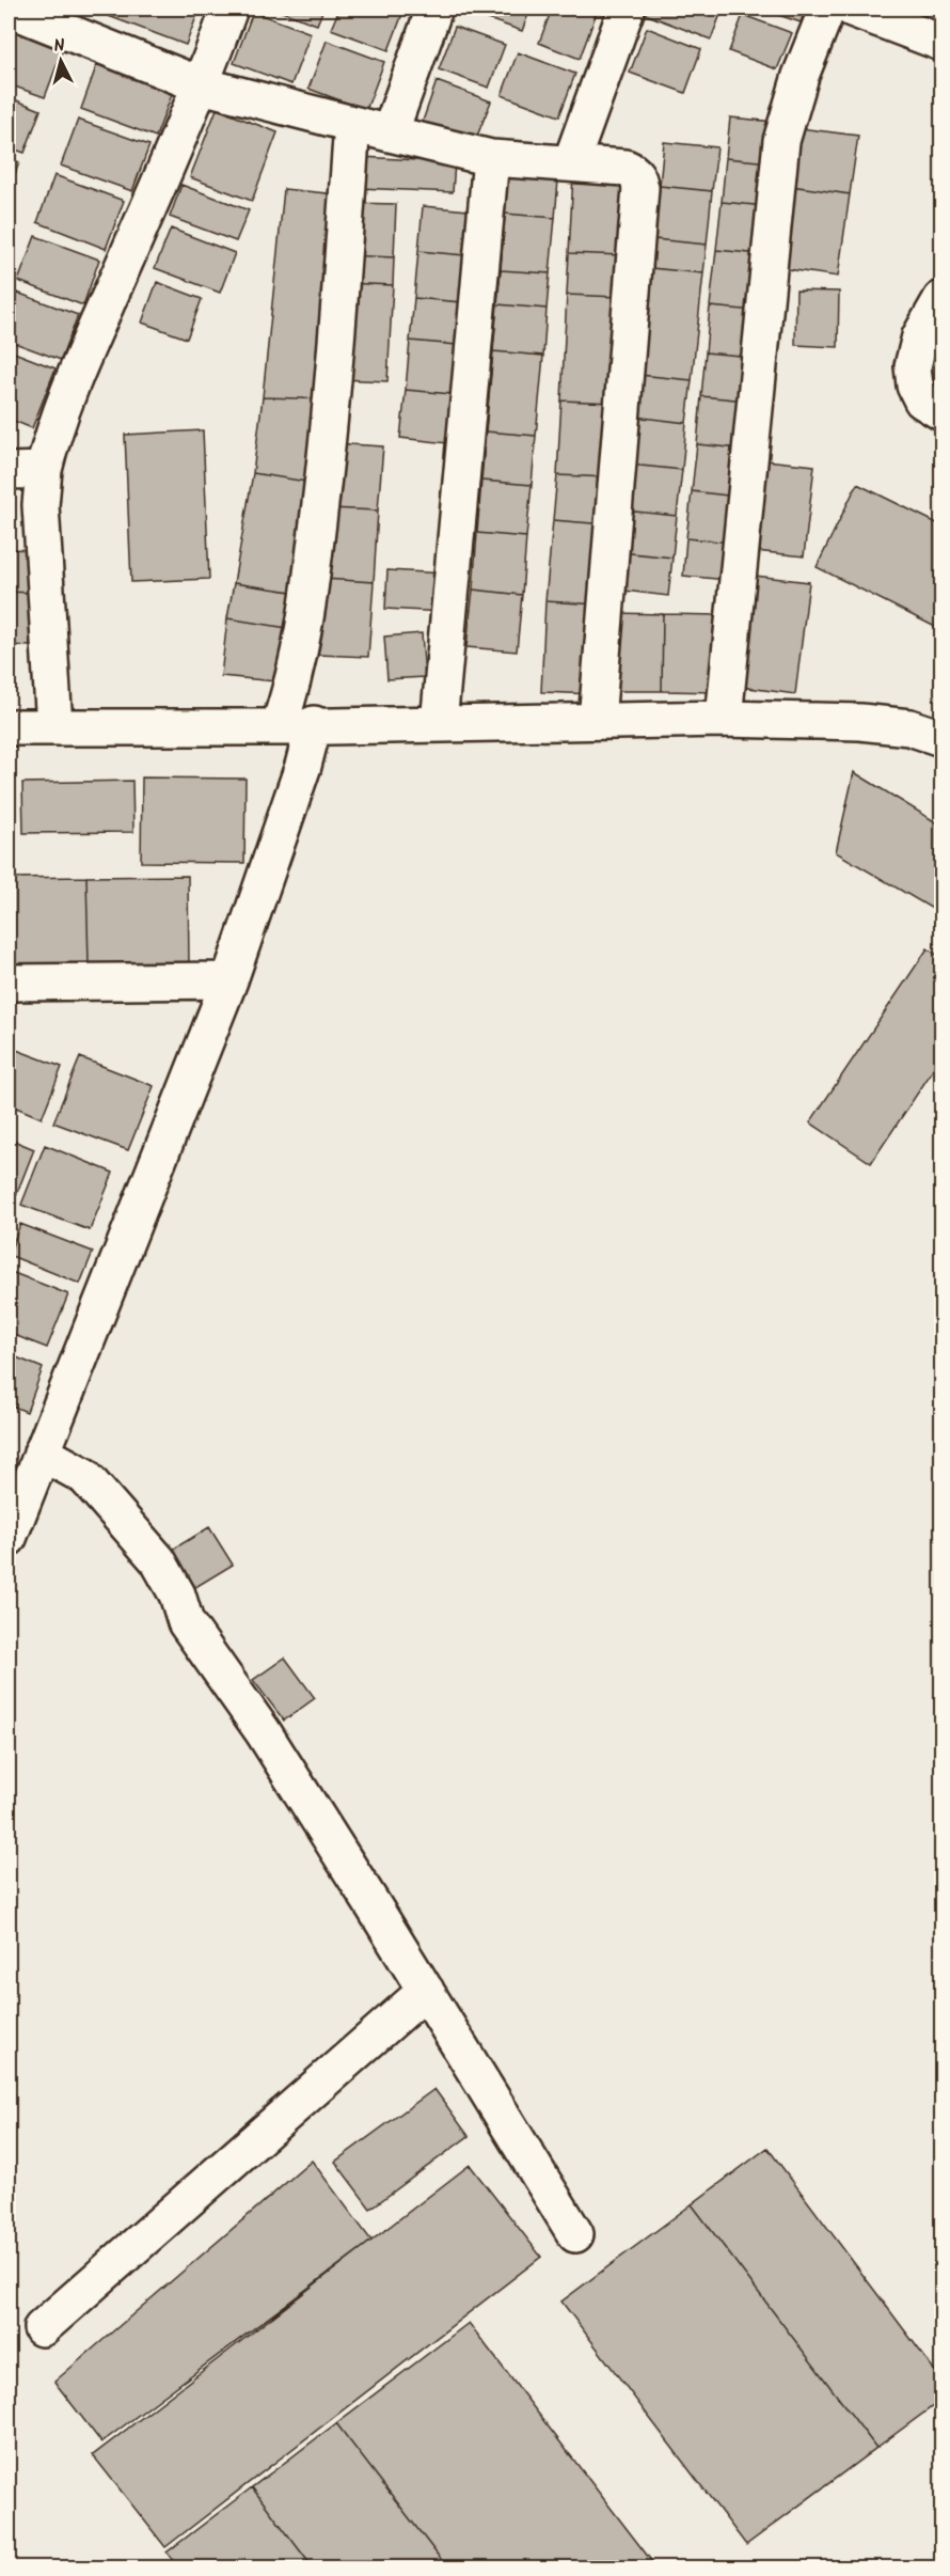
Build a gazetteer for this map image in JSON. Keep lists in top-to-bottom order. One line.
{"north":"top"}
